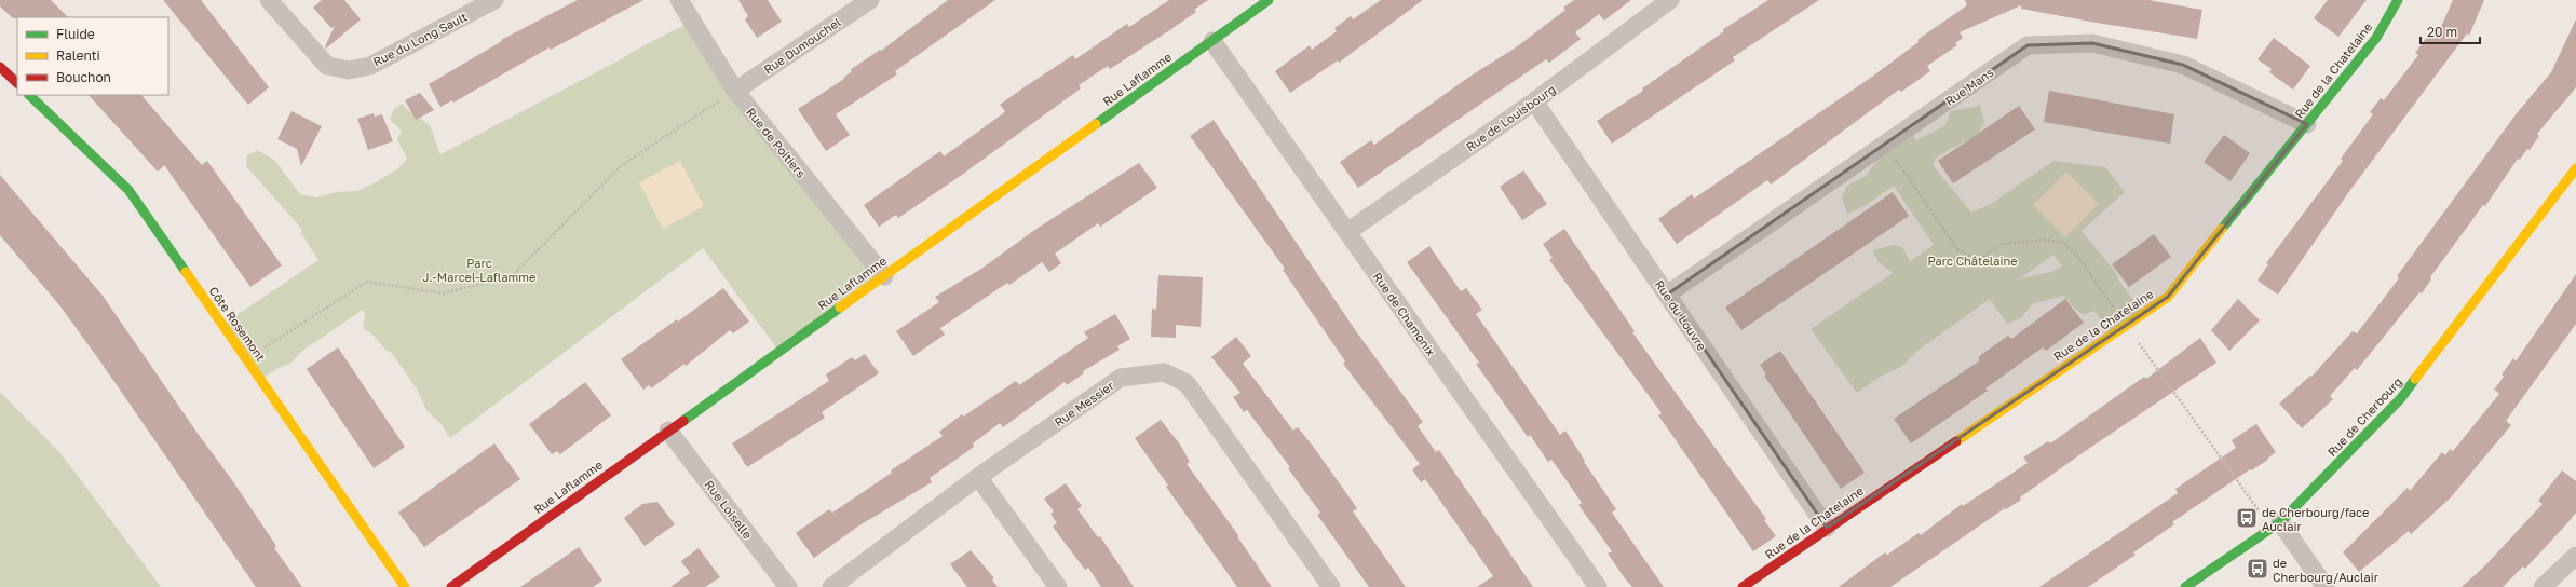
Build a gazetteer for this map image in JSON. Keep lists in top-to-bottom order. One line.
{"streets":{"street":["Rue du Long Sault","Rue Dumouchel","Rue de la Chatelaine","Rue Laflamme","Rue Mans","Rue de Louisbourg","Rue de Poitiers","Rue de Chamonix","Rue du Louvre","Côte Rosemont","Rue Messier","Rue de Cherbourg","Rue Loiselle"]},"crossings":[["Rue Dumouchel","Rue de Poitiers"],["Rue de la Chatelaine","Rue Mans"],["Rue de la Chatelaine","Rue du Louvre"],["Rue Laflamme","Rue de Poitiers"],["Rue Laflamme","Rue de Chamonix"],["Rue Laflamme","Rue Loiselle"],["Rue Mans","Rue du Louvre"],["Rue de Louisbourg","Rue de Chamonix"],["Rue de Louisbourg","Rue du Louvre"]],"parks":["Parc Châtelaine","Parc J.-Marcel-Laflamme"],"places":{"bus stop":["de Cherbourg/face Auclair","de Cherbourg/Auclair"]},"legend":["Fluide","Ralenti","Bouchon"],"scale_bar":"20 m"}
